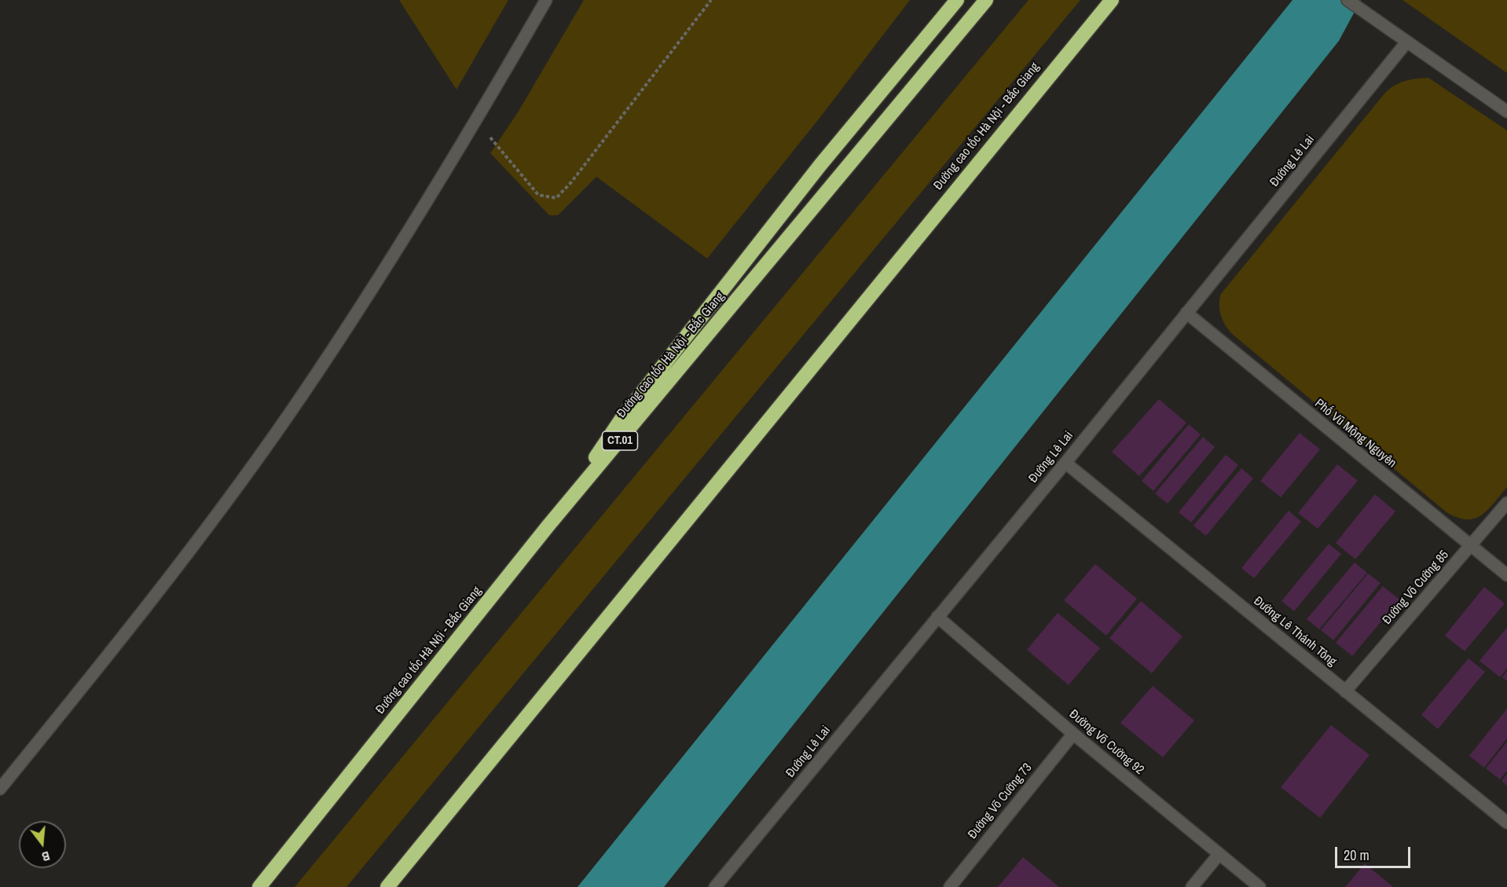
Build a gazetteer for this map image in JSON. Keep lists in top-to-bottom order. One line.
{"streets":{"highway":["Đường cao tốc Hà Nội - Bắc Giang","CT.01"],"street":["Đường Lê Lai","Phố Vũ Mộng Nguyên","Đường Võ Cường 85","Đường Lê Thánh Tông","Đường Võ Cường 92","Đường Võ Cường 73"]},"crossings":[["Đường Lê Lai","Phố Vũ Mộng Nguyên"],["Đường Lê Lai","Đường Lê Thánh Tông"],["Đường Lê Lai","Đường Võ Cường 92"],["Phố Vũ Mộng Nguyên","Đường Võ Cường 85"],["Đường Võ Cường 85","Đường Lê Thánh Tông"],["Đường Võ Cường 92","Đường Võ Cường 73"]],"scale_bar":"20 m","north":"bottom"}
